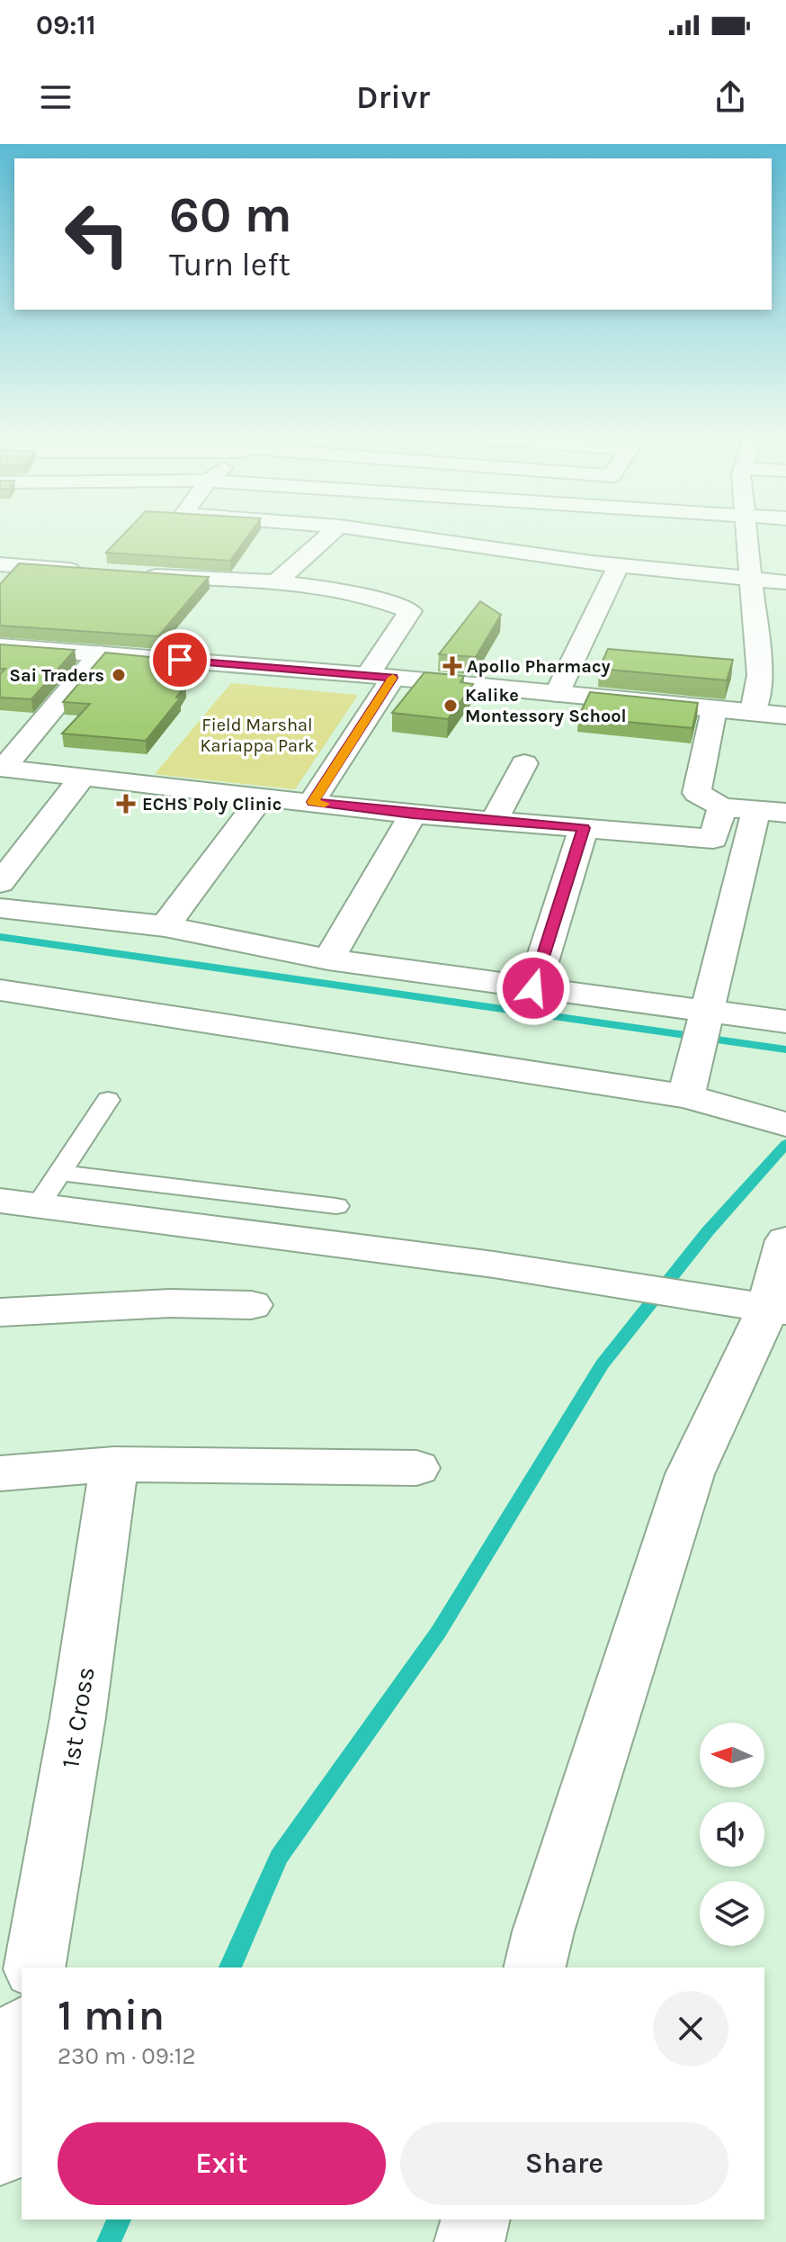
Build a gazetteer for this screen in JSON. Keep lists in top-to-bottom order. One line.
{"streets":{"street":["1st Cross"]},"parks":["Field Marshal Kariappa Park"],"places":{"health":["Apollo Pharmacy","ECHS Poly Clinic"],"other":["Sai Traders","Kalike Montessory School"]},"north":"left","page":{"status":"09:11","header":"Drivr","turn":["60 m","Turn left"],"heading":["1 min","230 m · 09:12"],"buttons":["Exit","Share"]}}
